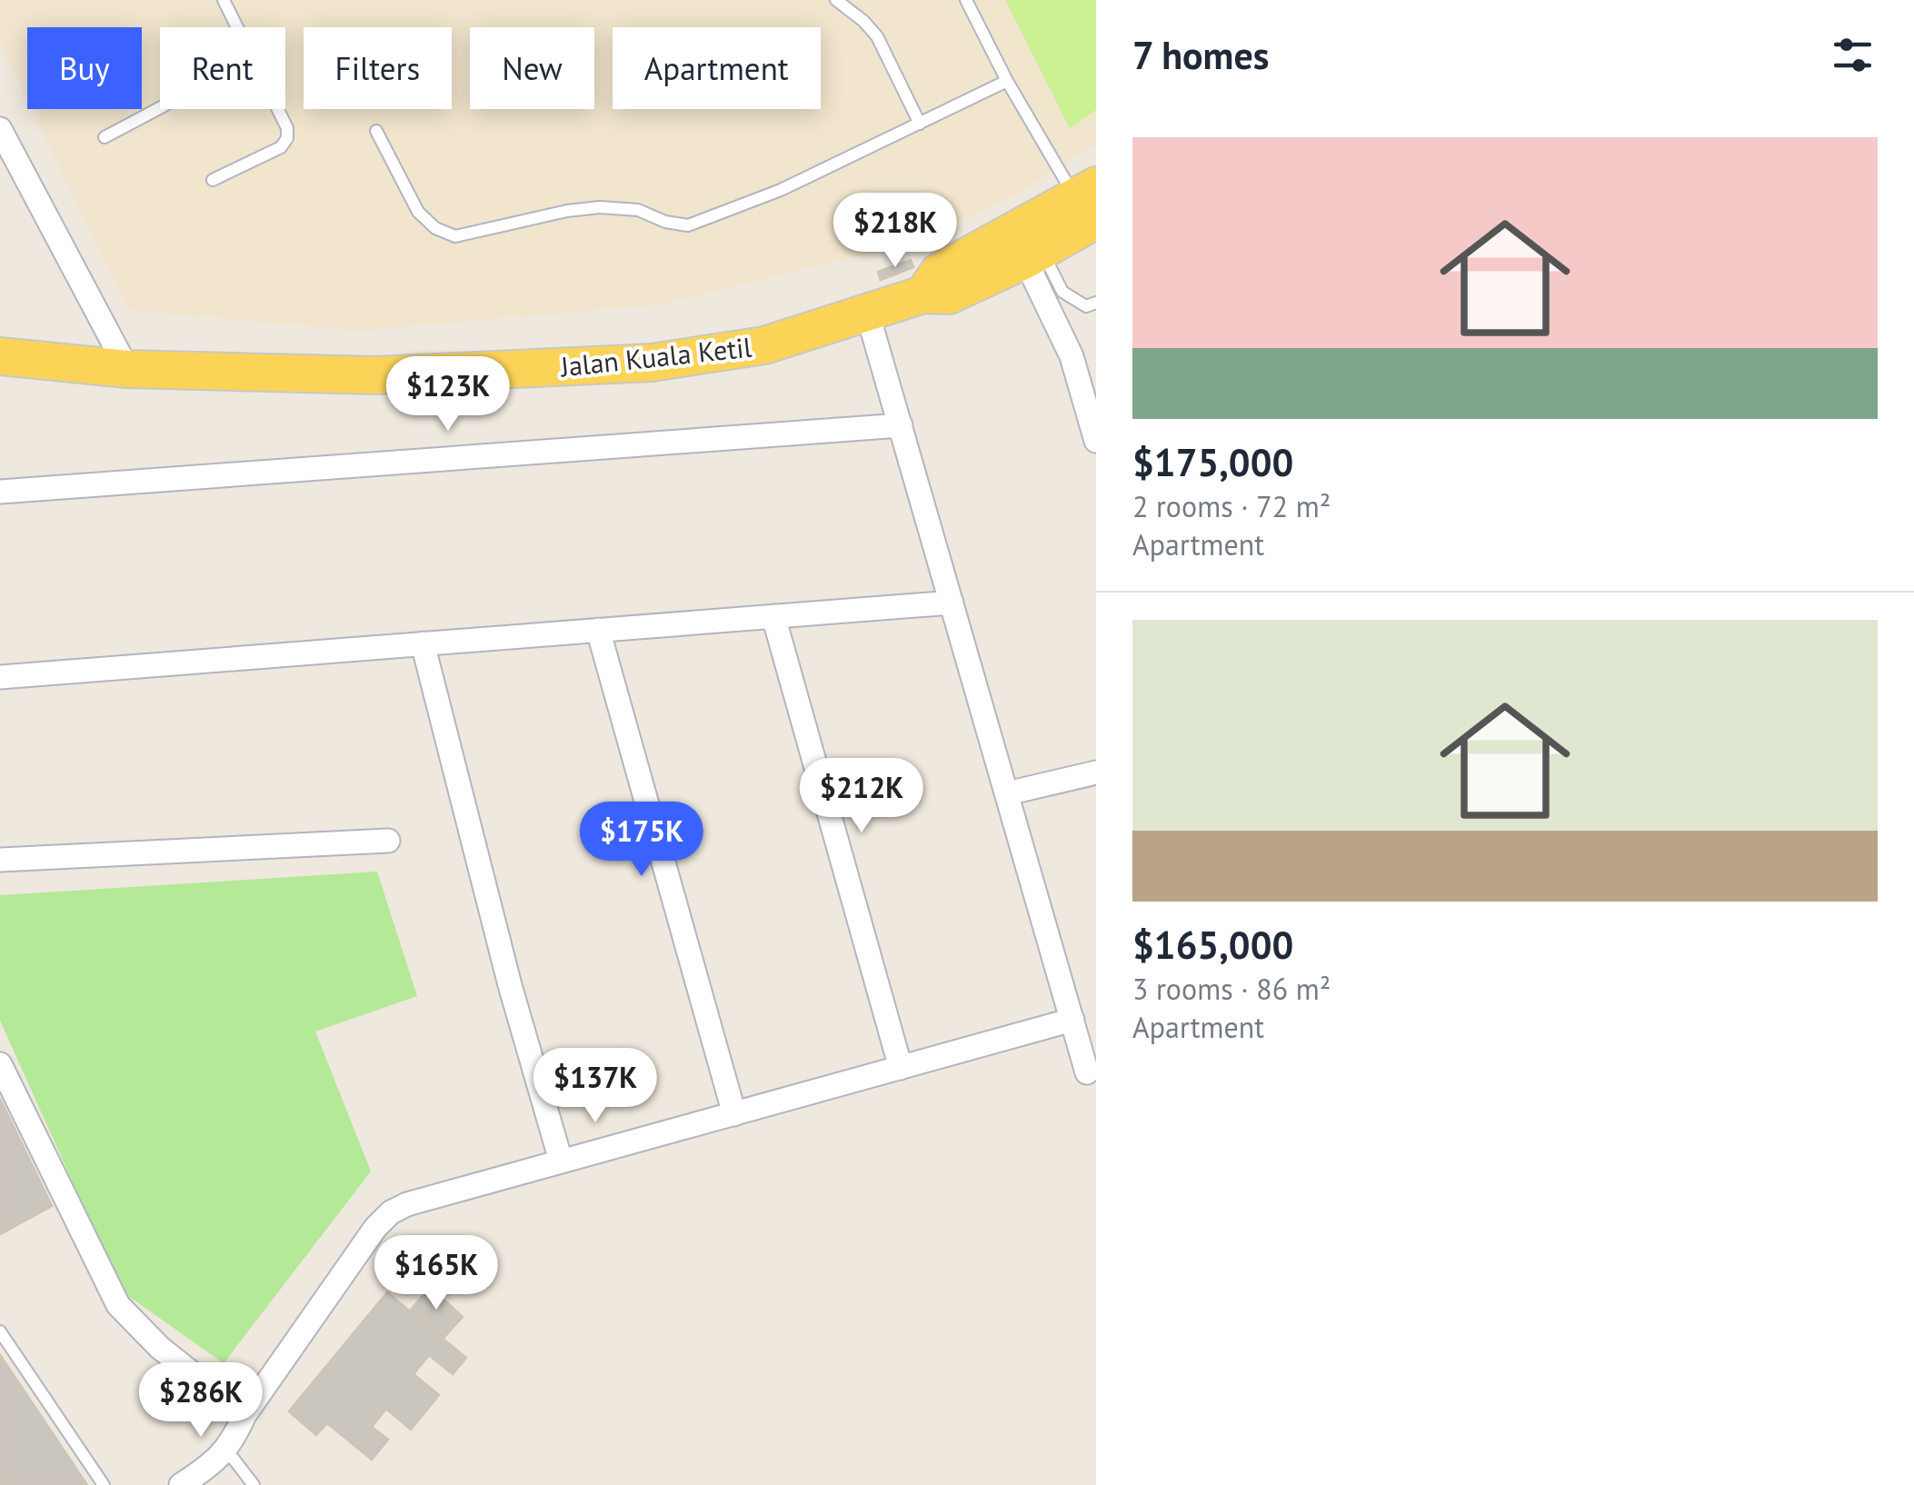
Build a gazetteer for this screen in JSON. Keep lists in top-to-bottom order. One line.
{"streets":{"main road":["Jalan Kuala Ketil"]},"page":{"heading":"7 homes","chip":["Buy","Rent","Filters","New","Apartment"],"list":[{"name":"$175,000","note":"2 rooms · 72 m² · Apartment"},{"name":"$165,000","note":"3 rooms · 86 m² · Apartment"}],"price":["$218K","$123K","$212K","$175K","$137K","$165K","$286K"]}}
